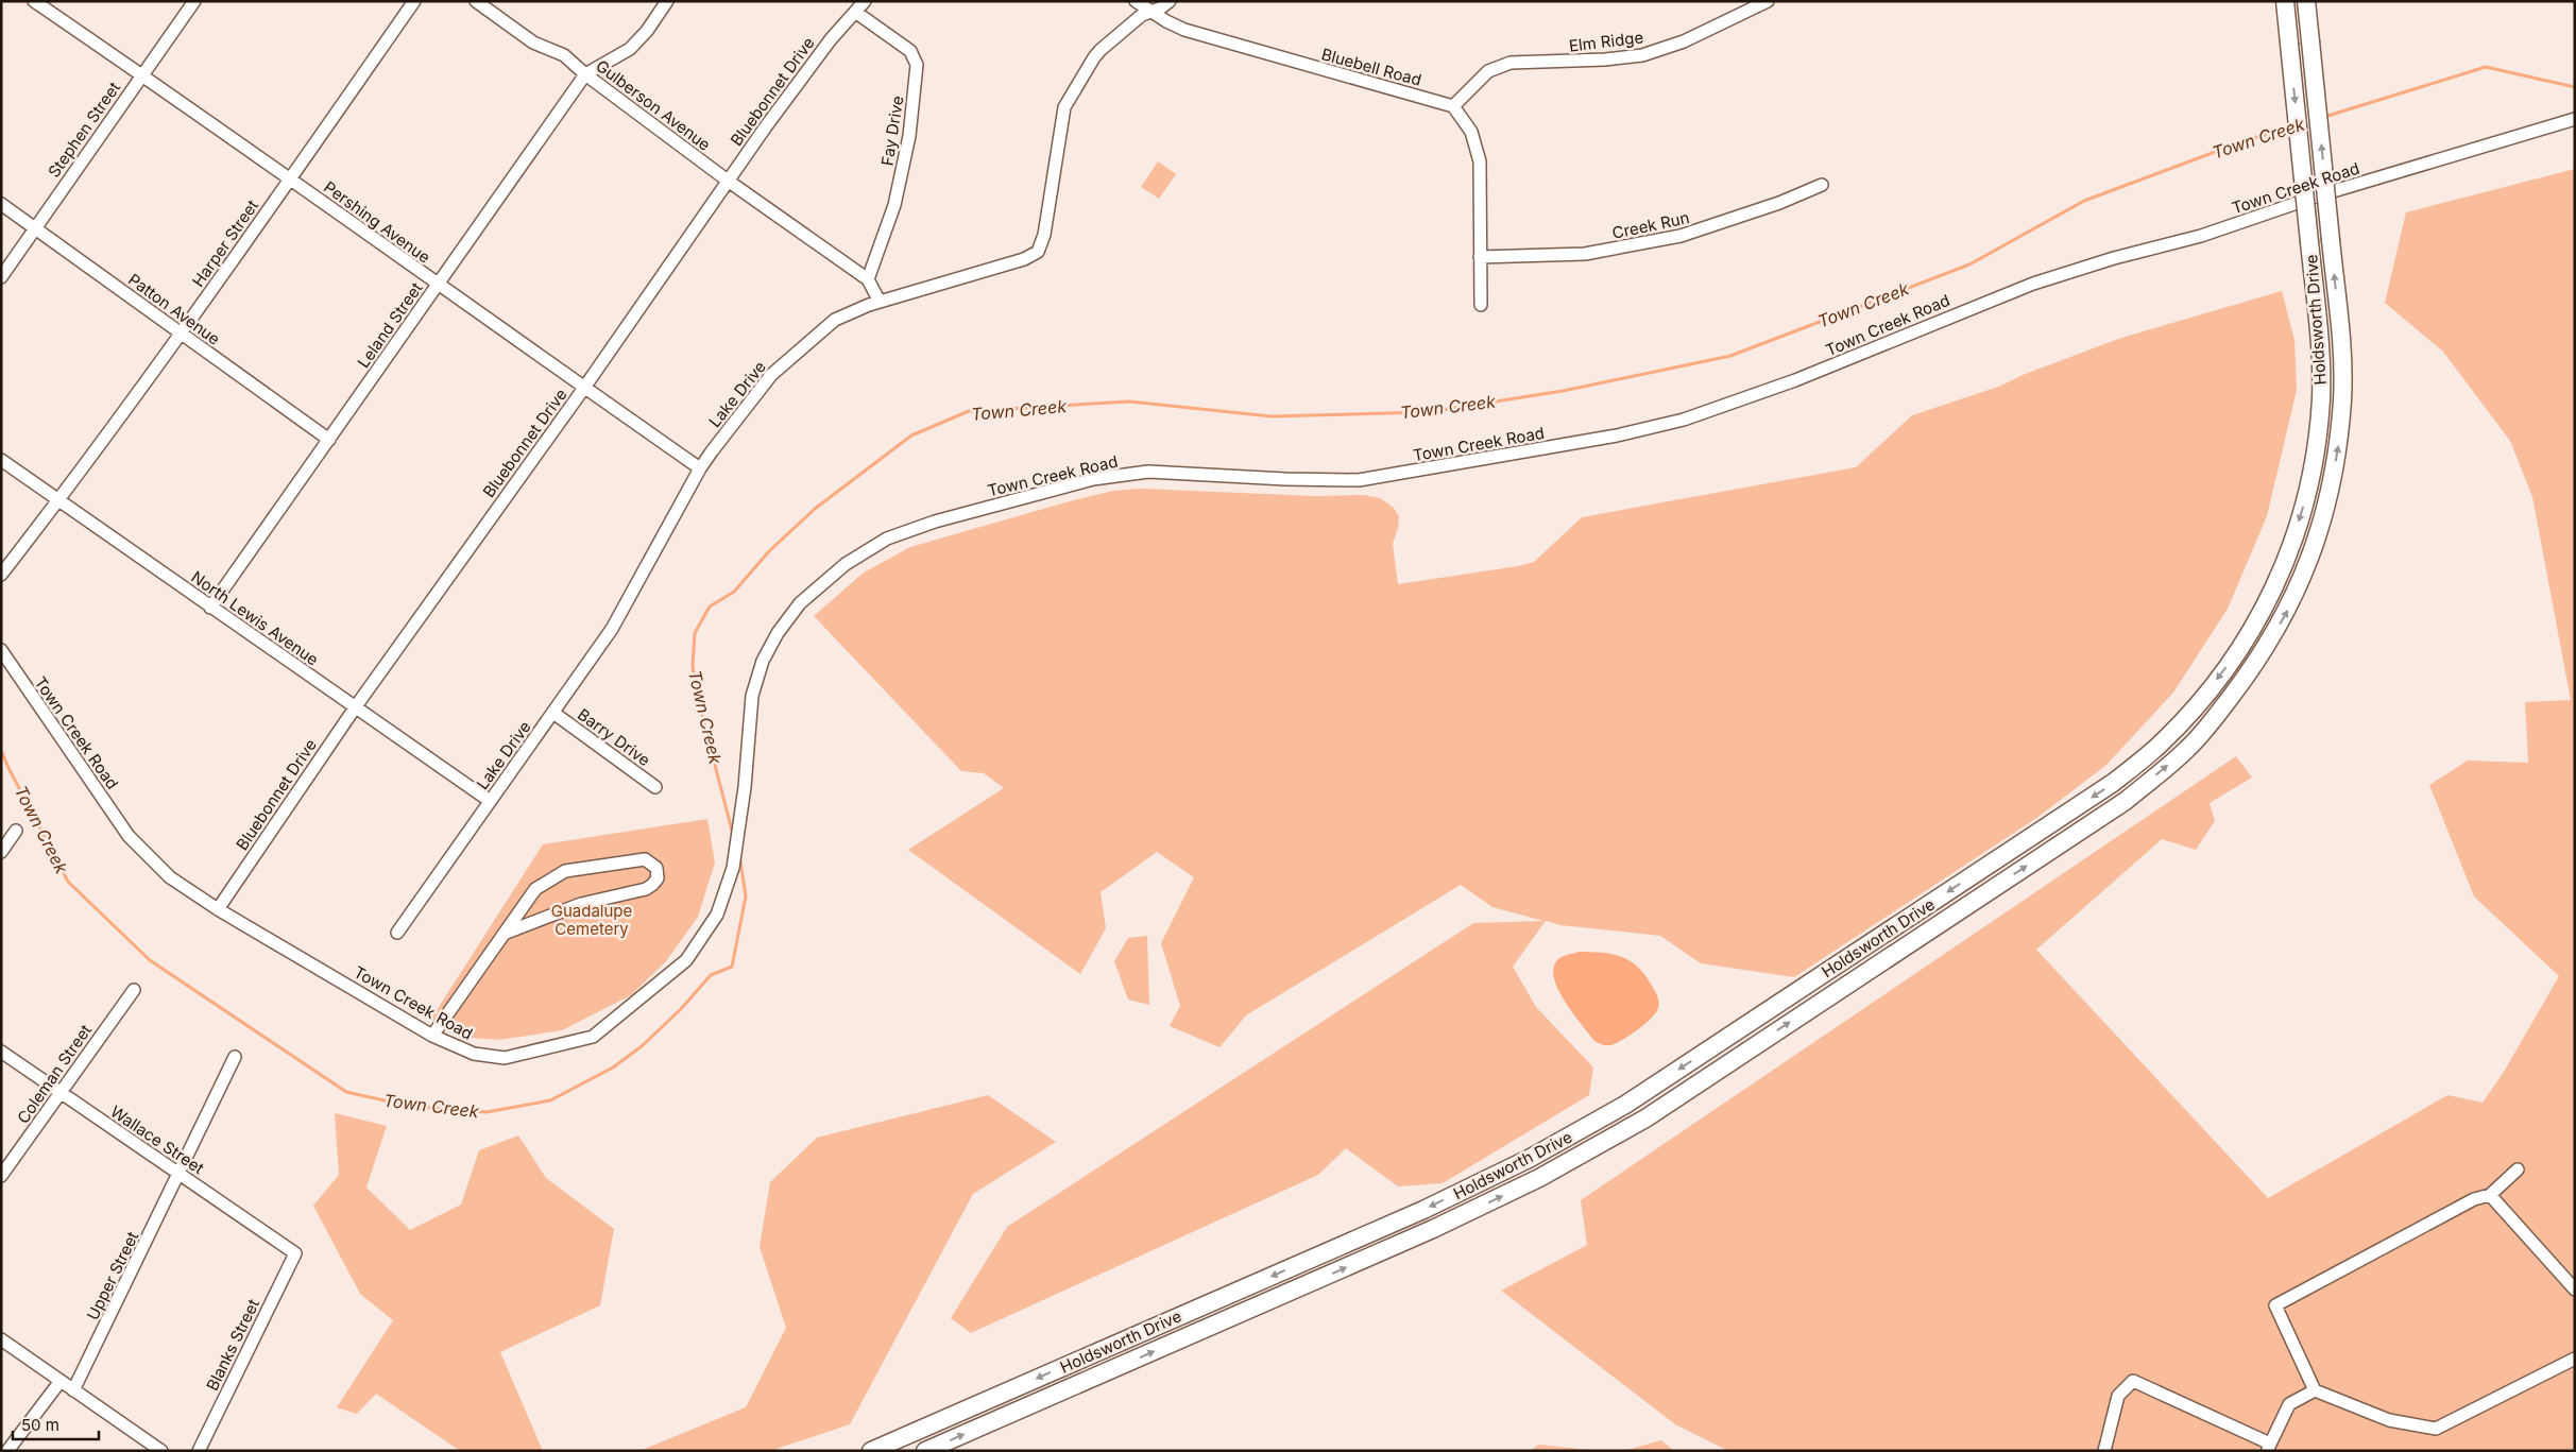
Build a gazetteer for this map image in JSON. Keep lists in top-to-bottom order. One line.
{"streets":{"main road":["Holdsworth Drive"],"street":["Elm Ridge","Bluebell Road","Bluebonnet Drive","Gulberson Avenue","Stephen Street","Fay Drive","Town Creek Road","Pershing Avenue","Creek Run","Harper Street","Patton Avenue","Leland Street","Lake Drive","North Lewis Avenue","Barry Drive","Coleman Street","Wallace Street","Upper Street","Blanks Street"]},"crossings":[["Elm Ridge","Bluebell Road"],["Bluebell Road","Lake Drive"],["Bluebonnet Drive","Gulberson Avenue"],["Bluebonnet Drive","Fay Drive"],["Bluebonnet Drive","Town Creek Road"],["Bluebonnet Drive","Pershing Avenue"],["Bluebonnet Drive","North Lewis Avenue"],["Gulberson Avenue","Fay Drive"],["Gulberson Avenue","Leland Street"],["Gulberson Avenue","Lake Drive"],["Stephen Street","Pershing Avenue"],["Stephen Street","Patton Avenue"],["Pershing Avenue","Harper Street"],["Pershing Avenue","Leland Street"],["Pershing Avenue","Lake Drive"],["Harper Street","Patton Avenue"],["Harper Street","North Lewis Avenue"],["Patton Avenue","Leland Street"],["Leland Street","North Lewis Avenue"],["Lake Drive","North Lewis Avenue"],["Lake Drive","Barry Drive"],["Coleman Street","Wallace Street"],["Wallace Street","Upper Street"],["Wallace Street","Blanks Street"]],"water":["Town Creek"],"parks":["Guadalupe Cemetery"],"scale_bar":"50 m"}
